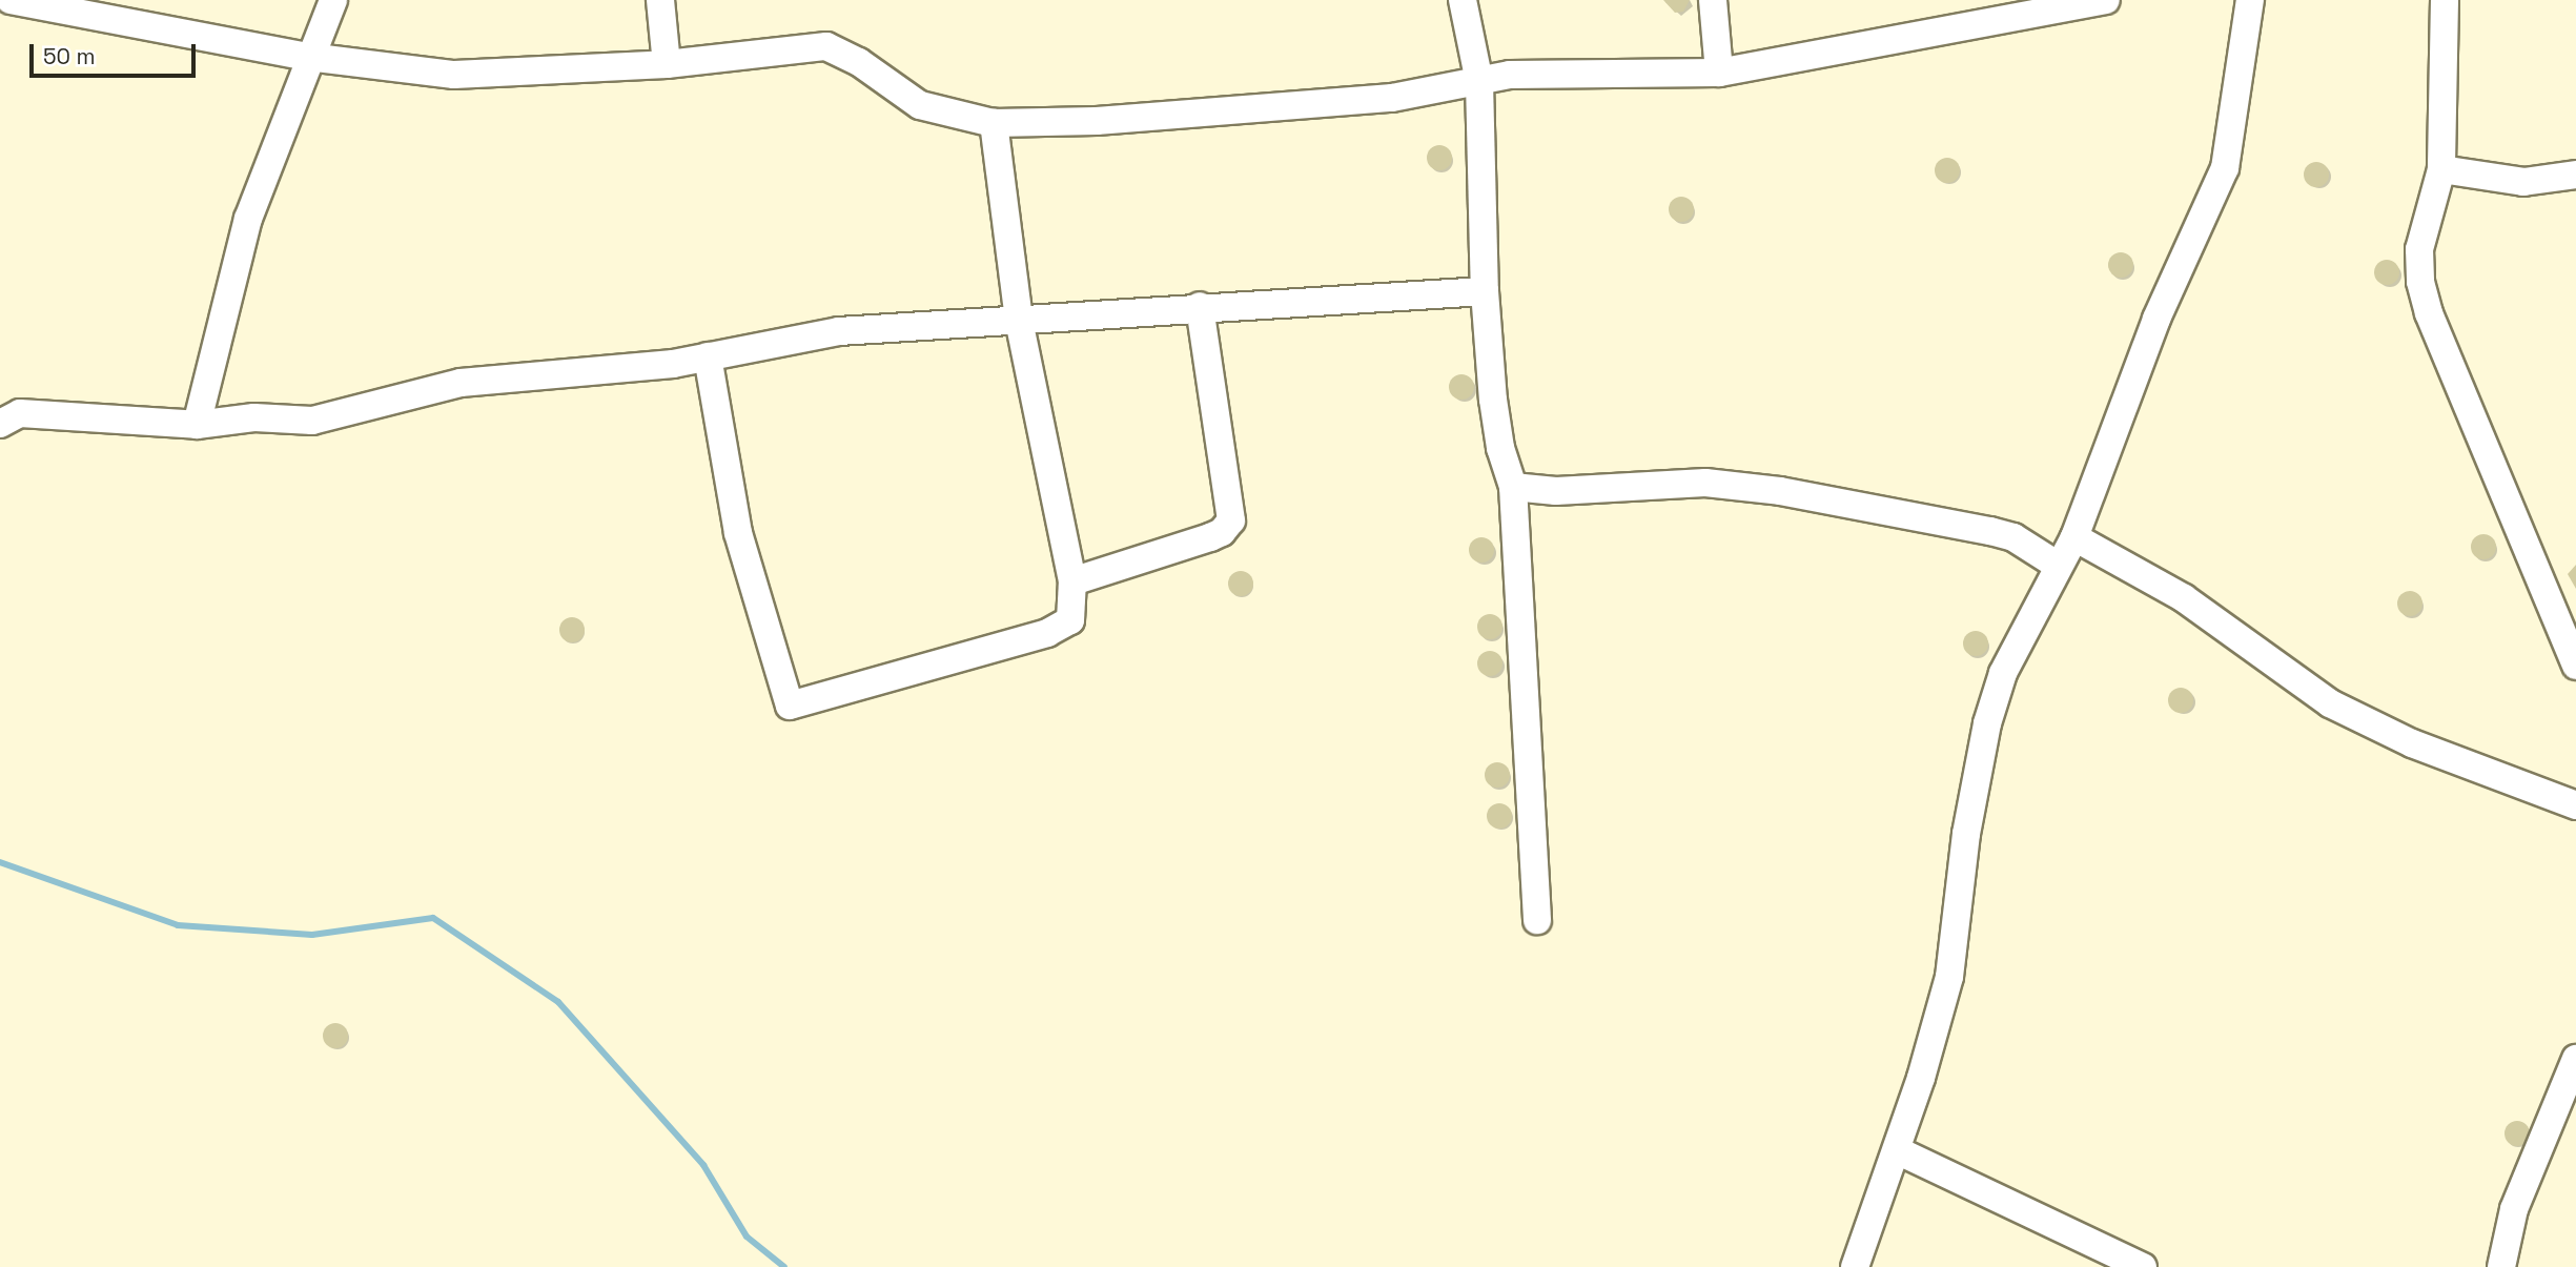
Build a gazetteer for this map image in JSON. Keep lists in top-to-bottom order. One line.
{"scale_bar":"50 m"}
